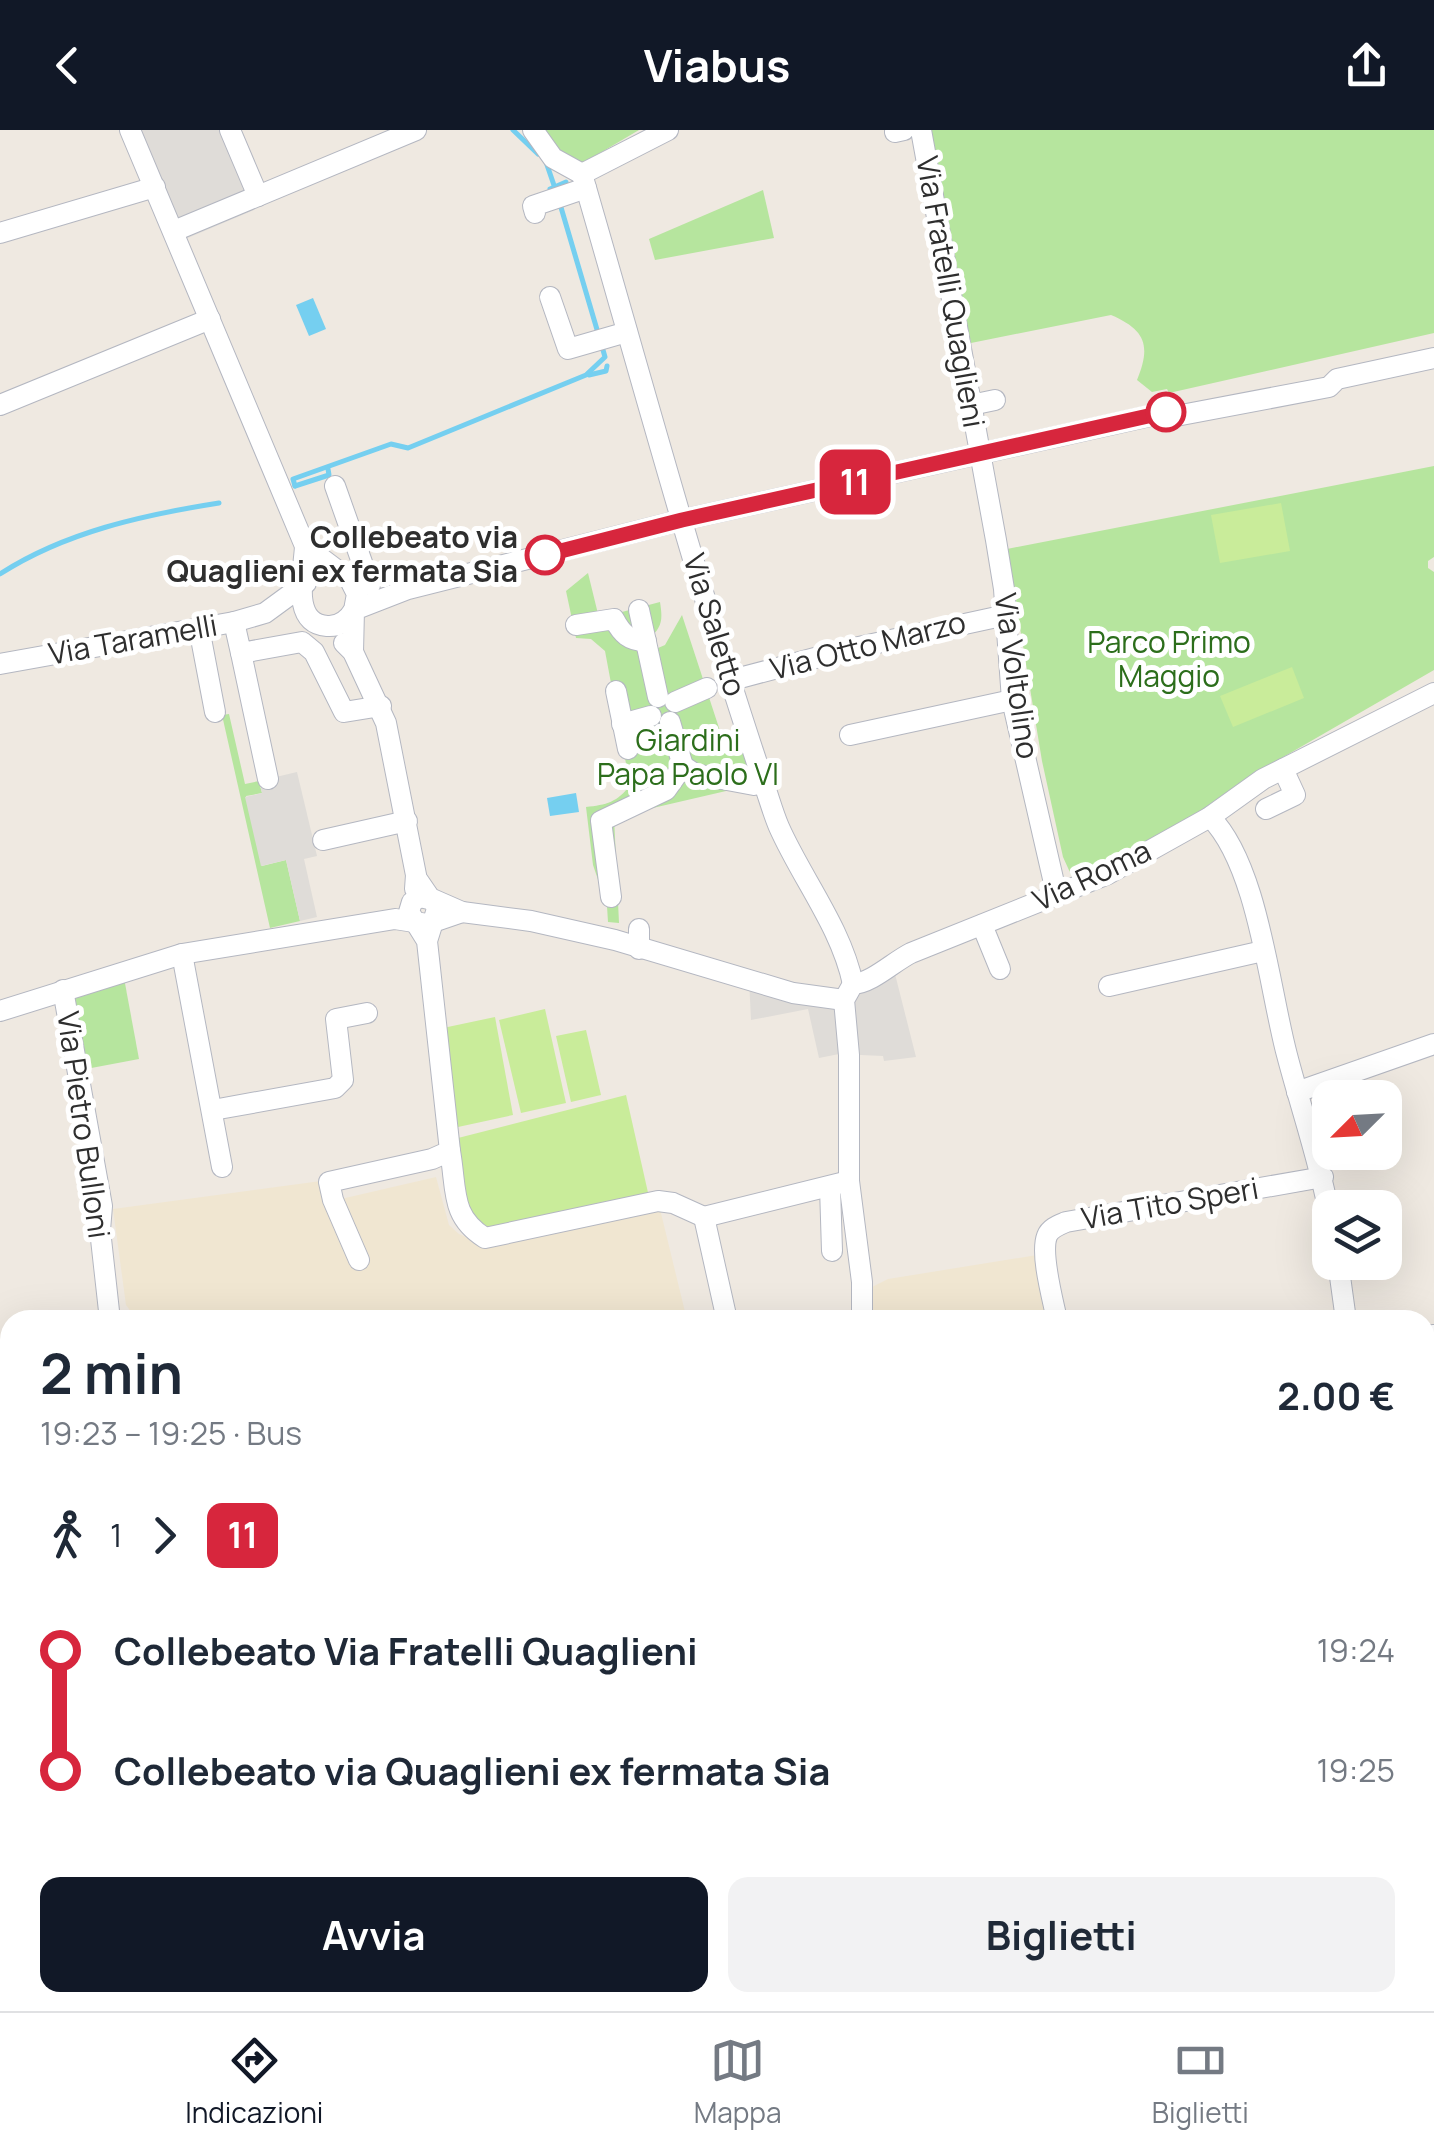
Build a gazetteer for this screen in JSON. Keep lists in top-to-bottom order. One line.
{"streets":{"street":["Via Fratelli Quaglieni","Via Saletto","Via Taramelli","Via Otto Marzo","Via Voltolino","Via Roma","Via Pietro Bulloni","Via Tito Speri"]},"crossings":[["Via Fratelli Quaglieni","Via Saletto"],["Via Fratelli Quaglieni","Via Taramelli"],["Via Fratelli Quaglieni","Via Voltolino"],["Via Saletto","Via Otto Marzo"],["Via Saletto","Via Roma"],["Via Otto Marzo","Via Voltolino"],["Via Voltolino","Via Roma"]],"parks":["Parco Primo Maggio","Giardini Papa Paolo VI"],"places":["Collebeato via Quaglieni ex fermata Sia"],"lines":["bus line 11"],"north":"bottom left","page":{"header":"Viabus","on_map":"11","heading":["2 min","19:23 – 19:25 · Bus","2.00 €"],"legs":["1","11"],"list":[{"name":"Collebeato Via Fratelli Quaglieni","value":"19:24"},{"name":"Collebeato via Quaglieni ex fermata Sia","value":"19:25"}],"buttons":["Avvia","Biglietti"],"tabs":["Indicazioni","Mappa","Biglietti"]}}
